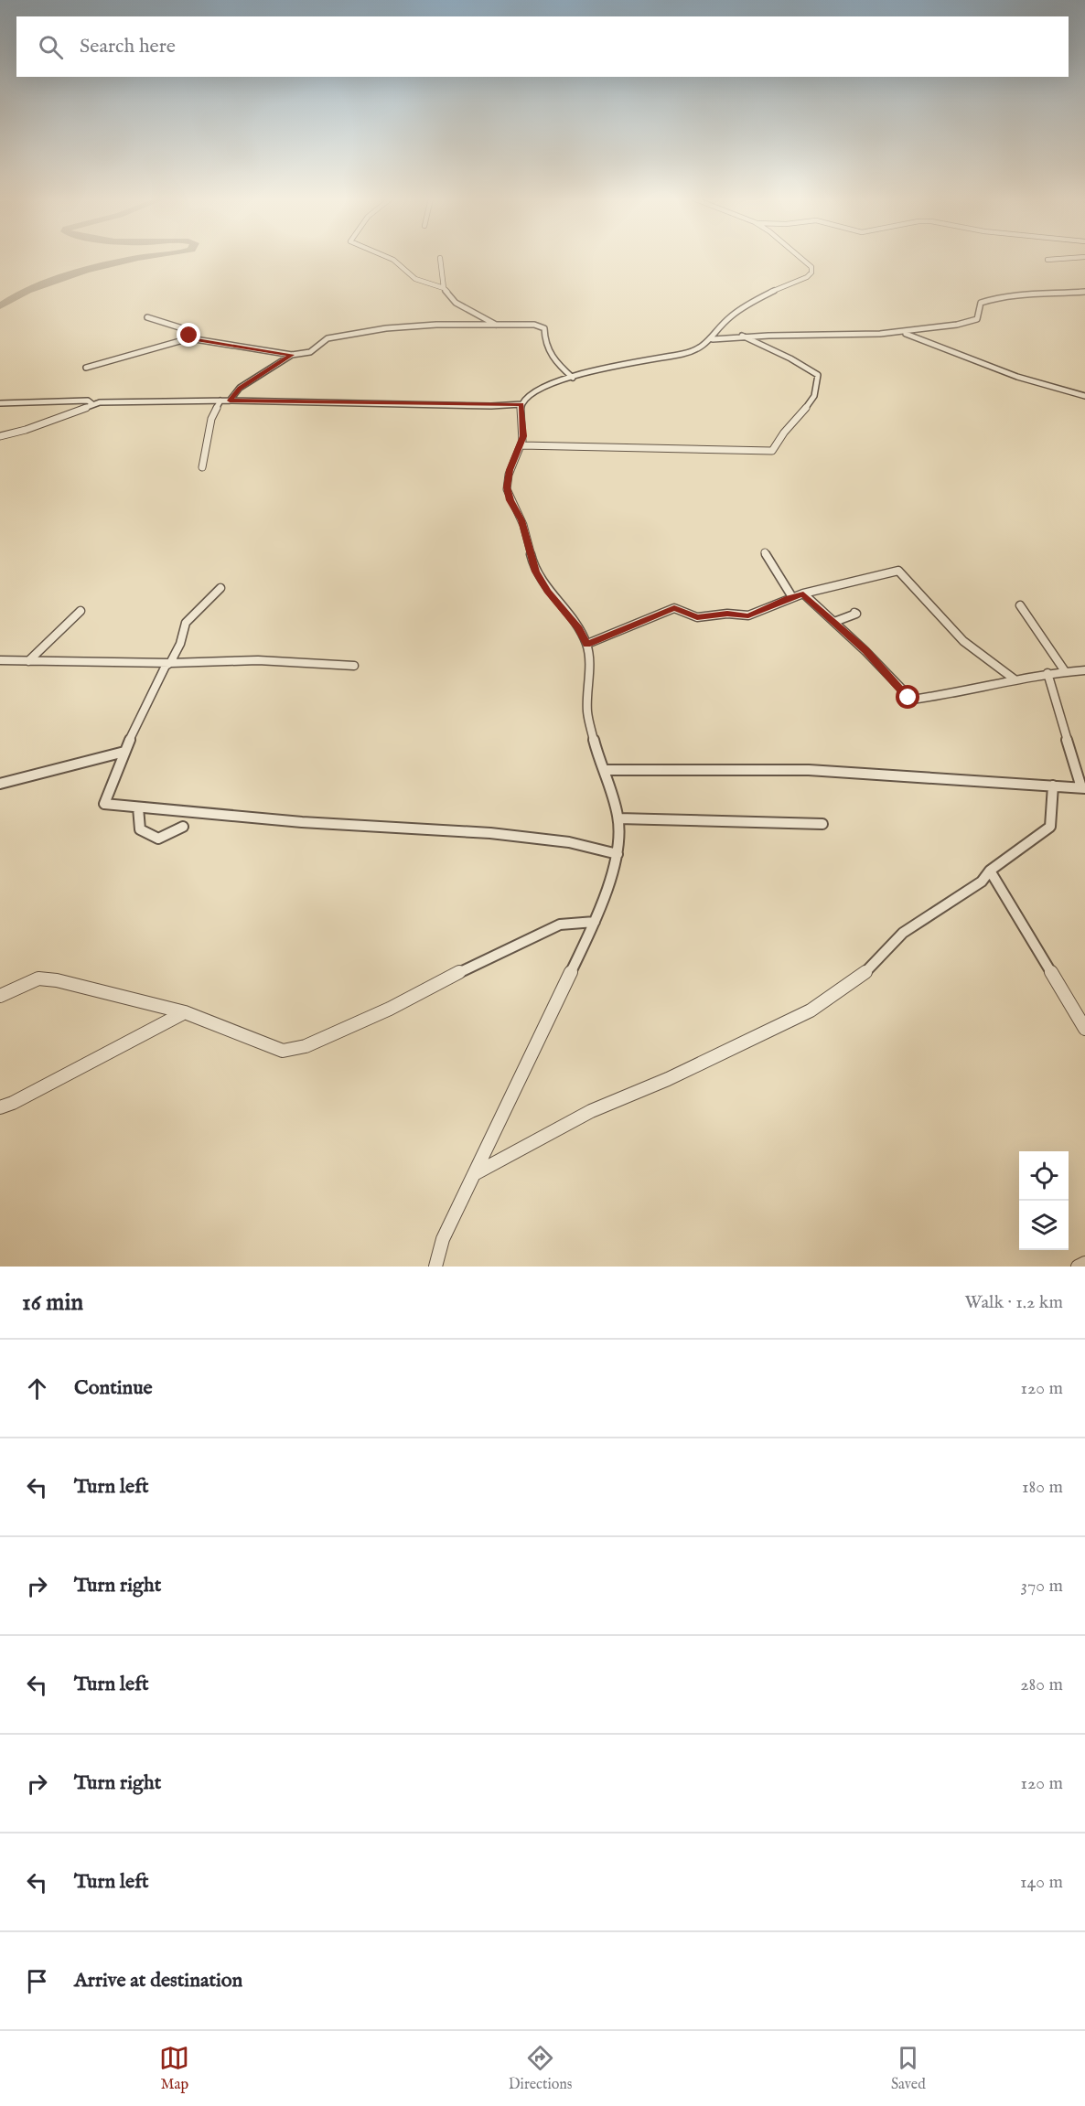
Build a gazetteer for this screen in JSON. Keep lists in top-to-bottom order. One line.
{"page":{"search":"Search here","heading":["16 min","Walk · 1.2 km"],"list":[["Continue","120 m"],["Turn left","180 m"],["Turn right","370 m"],["Turn left","280 m"],["Turn right","120 m"],["Turn left","140 m"],"Arrive at destination"],"nav":["Map","Directions","Saved"]}}
